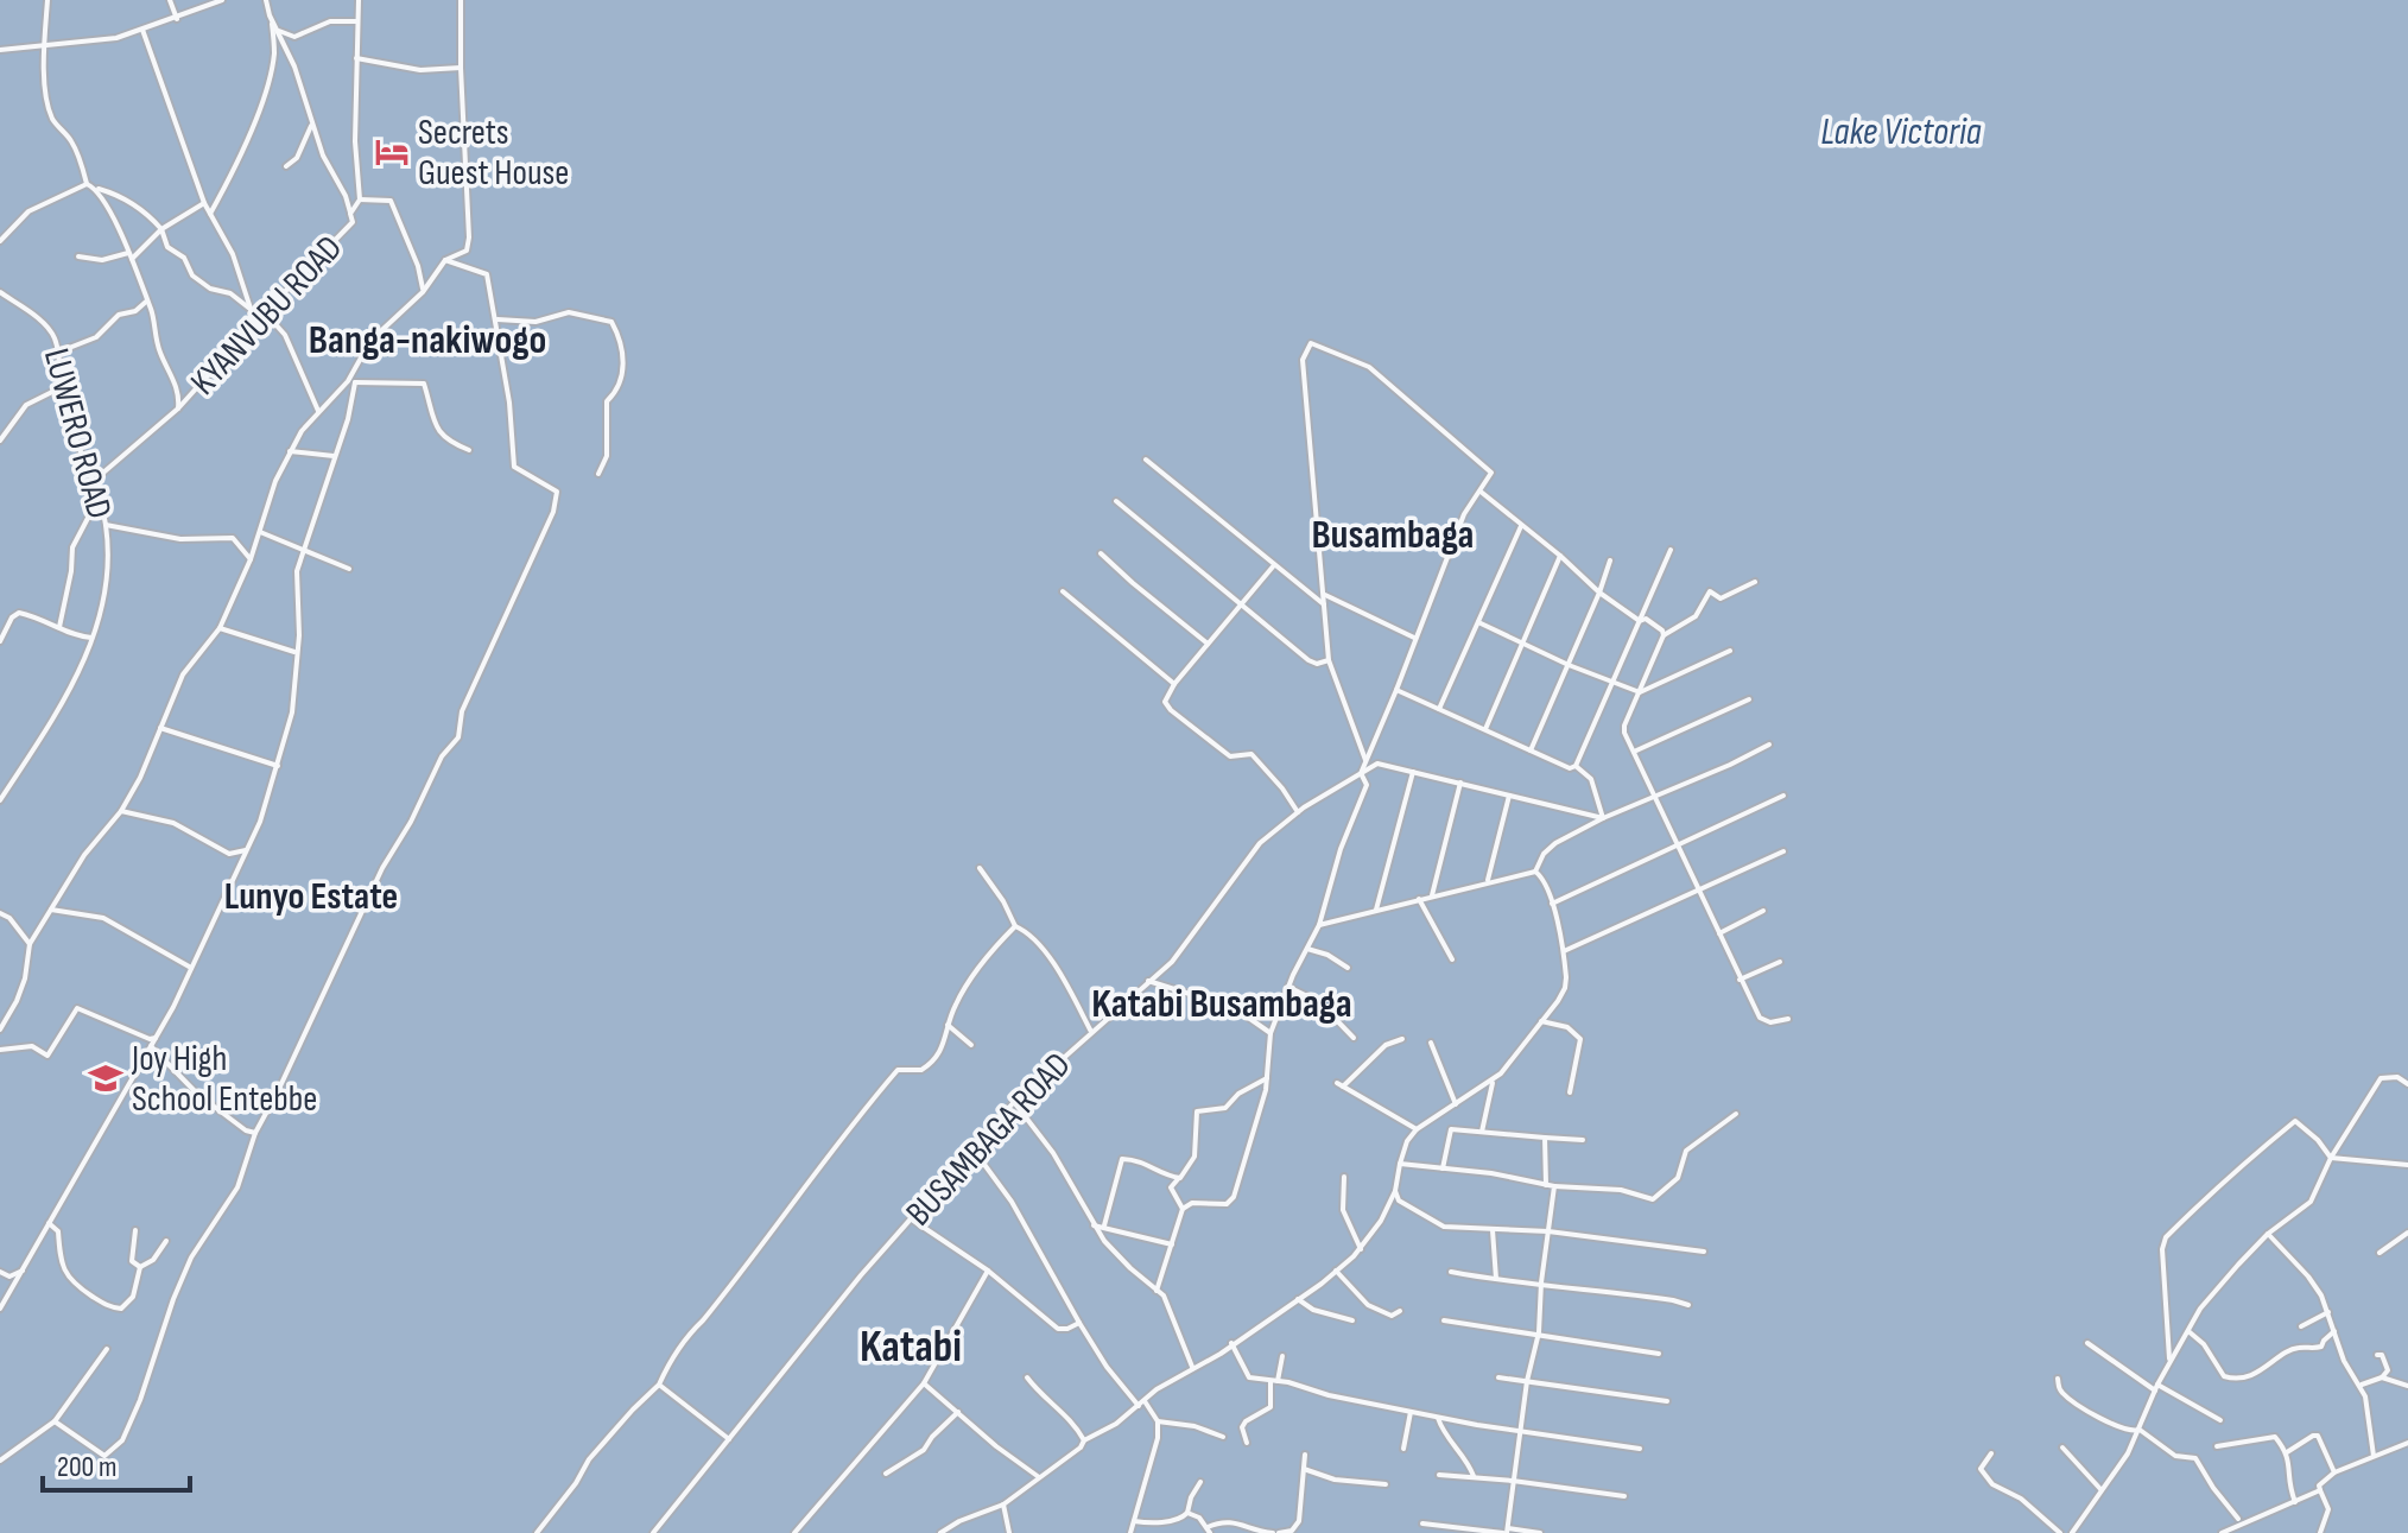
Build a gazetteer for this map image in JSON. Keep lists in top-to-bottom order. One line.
{"streets":{"street":["KYANVUBU ROAD","LUWERO ROAD","BUSAMBAGA ROAD"]},"crossings":[["KYANVUBU ROAD","LUWERO ROAD"]],"districts":["Banga-nakiwogo","Busambaga","Lunyo Estate","Katabi Busambaga","Katabi"],"water":["Lake Victoria"],"places":{"hotel":["Secrets Guest House"],"school or university":["Joy High School Entebbe"]},"scale_bar":"200 m"}
